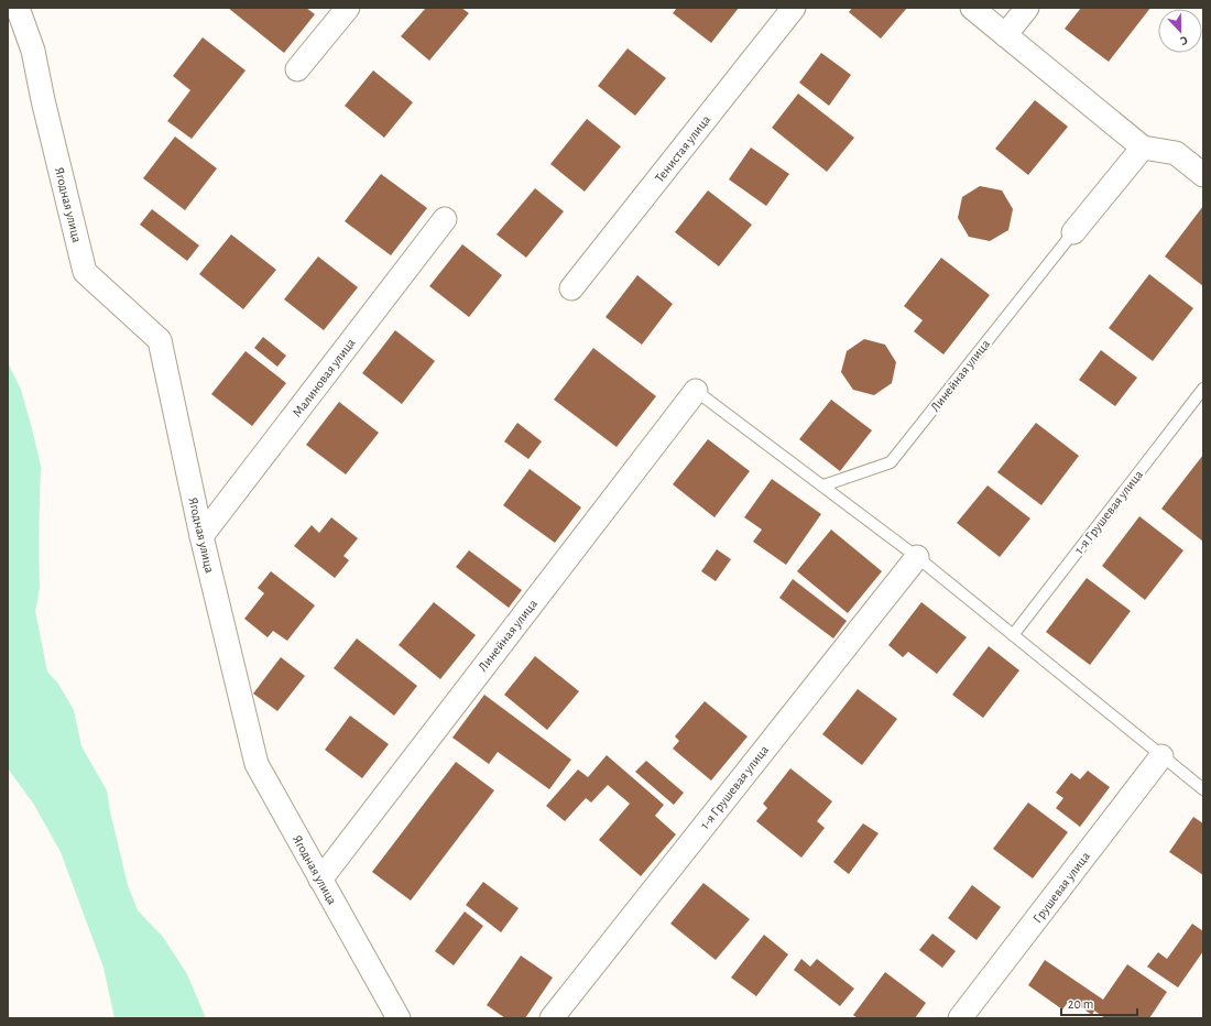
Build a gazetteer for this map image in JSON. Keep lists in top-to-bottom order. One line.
{"streets":{"street":["Тенистая улица","Ягодная улица","Линейная улица","Малиновая улица","1-я Грушевая улица","Грушевая улица"]},"crossings":[["Ягодная улица","Линейная улица"],["Ягодная улица","Малиновая улица"]],"scale_bar":"20 m","north":"bottom"}
